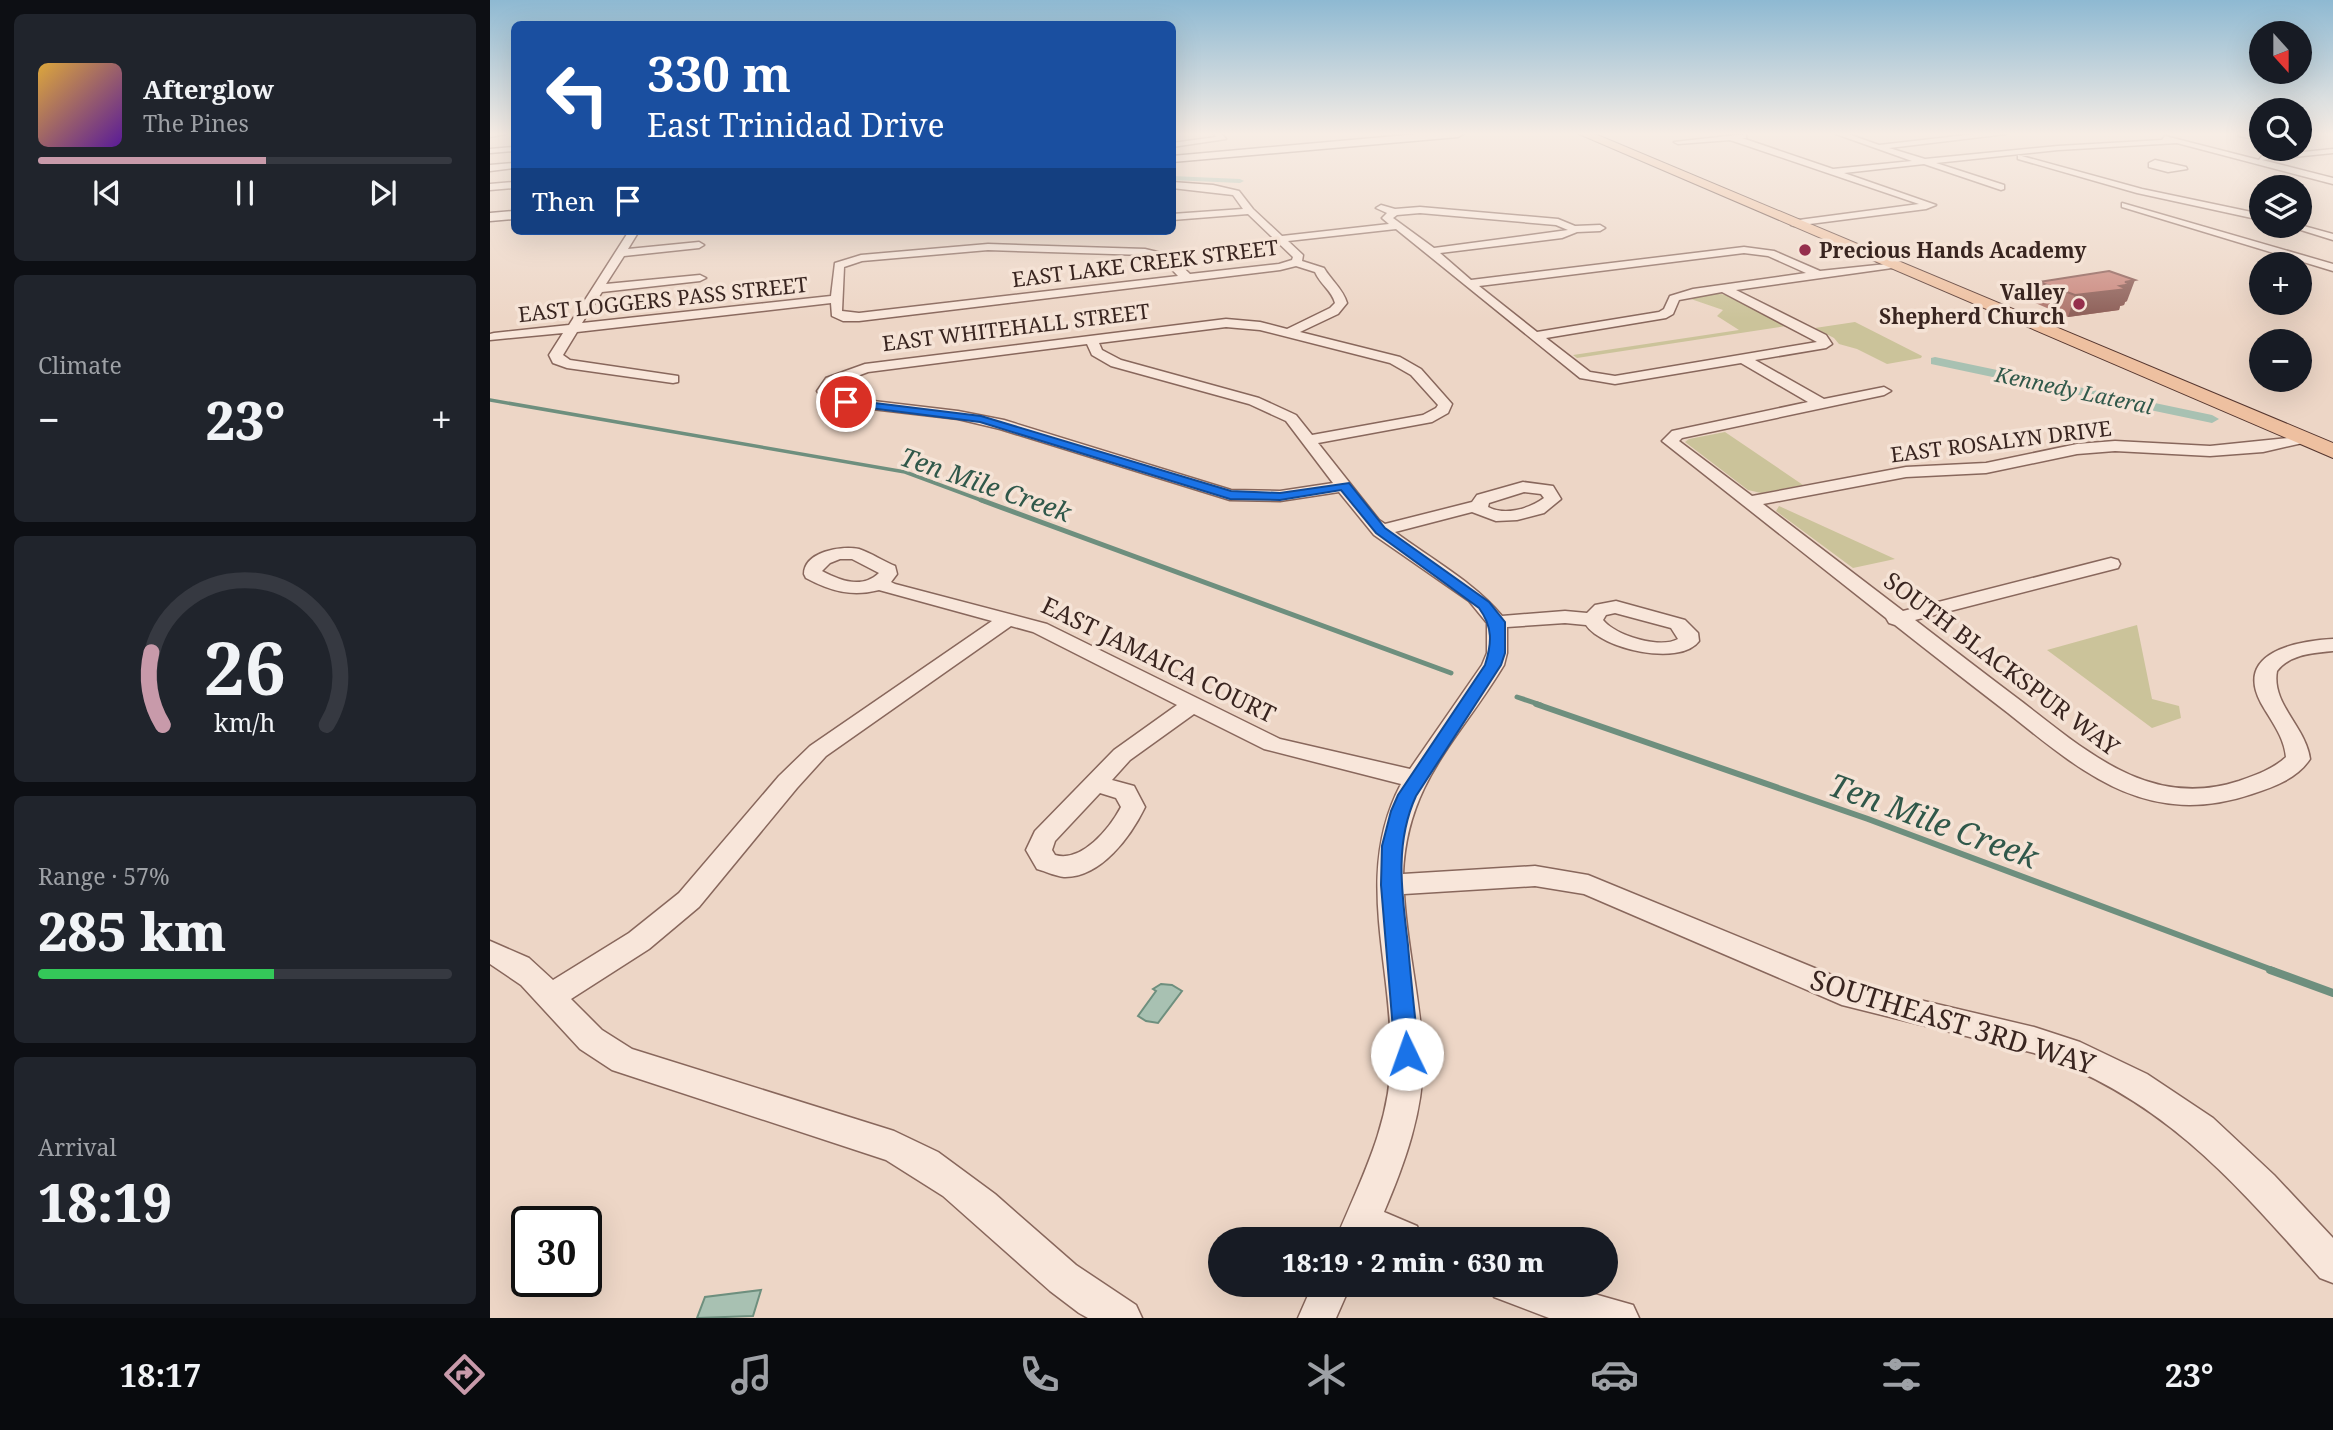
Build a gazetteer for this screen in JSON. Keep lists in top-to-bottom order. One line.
{"streets":{"street":["EAST LAKE CREEK STREET","EAST LOGGERS PASS STREET","EAST WHITEHALL STREET","EAST ROSALYN DRIVE","EAST JAMAICA COURT","SOUTH BLACKSPUR WAY","SOUTHEAST 3RD WAY"]},"crossings":[["EAST LAKE CREEK STREET","EAST LOGGERS PASS STREET"],["EAST ROSALYN DRIVE","SOUTH BLACKSPUR WAY"]],"water":["Kennedy Lateral","Ten Mile Creek"],"places":["Precious Hands Academy","Valley Shepherd Church"],"north":"bottom","page":{"map_buttons":["+","−"],"turn":["330 m","East Trinidad Drive"],"song":["Afterglow","The Pines"],"then":"Then","tile":["Climate",["Range · 57%","285 km"],["Arrival","18:19"]],"heat":["−","23°","+"],"limit":"30","trip":"18:19 · 2 min · 630 m","tabs":["18:17","23°"],"gauge":["26","km/h"]}}
